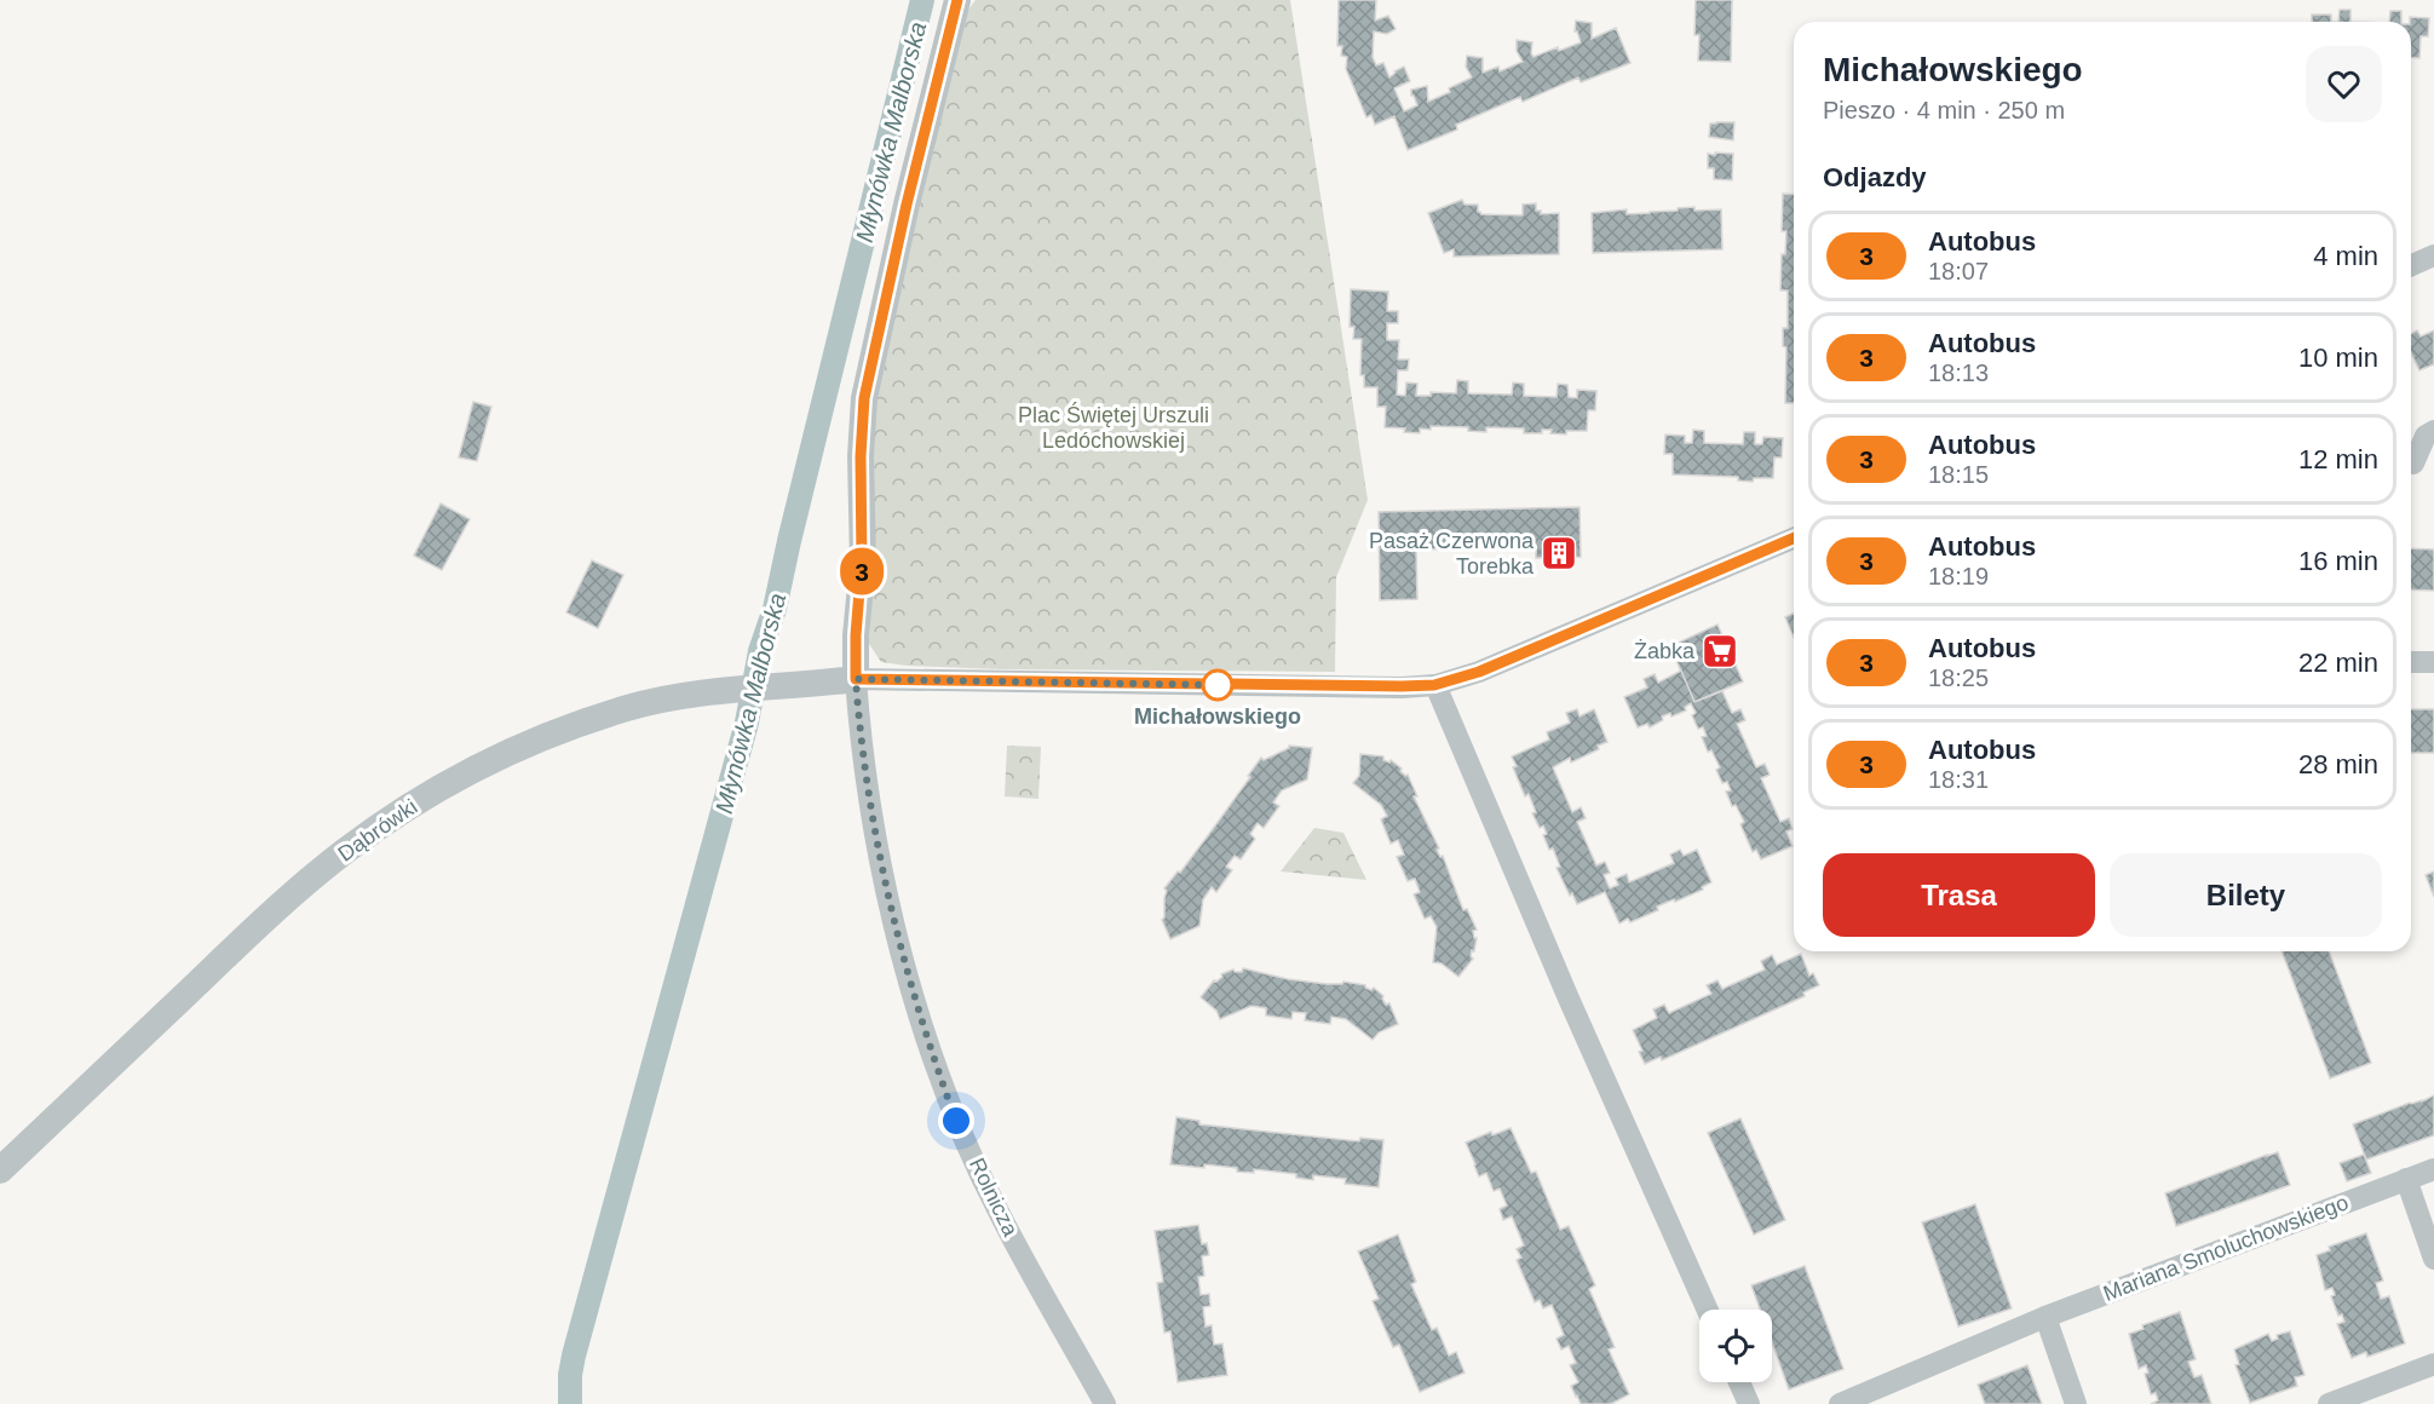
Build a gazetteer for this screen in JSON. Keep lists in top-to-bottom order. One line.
{"streets":{"street":["Dąbrówki","Rolnicza","Mariana Smoluchowskiego"]},"crossings":[["Dąbrówki","Rolnicza"]],"water":["Młynówka Malborska"],"parks":["Plac Świętej Urszuli Ledóchowskiej"],"places":{"building":["Pasaż Czerwona Torebka"],"supermarket":["Żabka"],"other":["Michałowskiego"]},"lines":["bus line 3"],"page":{"on_map":"3","heading":[["Michałowskiego","Pieszo · 4 min · 250 m"],"Odjazdy"],"list":[{"mark":"3","name":"Autobus","note":"18:07","value":"4 min"},{"mark":"3","name":"Autobus","note":"18:13","value":"10 min"},{"mark":"3","name":"Autobus","note":"18:15","value":"12 min"},{"mark":"3","name":"Autobus","note":"18:19","value":"16 min"},{"mark":"3","name":"Autobus","note":"18:25","value":"22 min"},{"mark":"3","name":"Autobus","note":"18:31","value":"28 min"}],"buttons":["Trasa","Bilety"]}}
